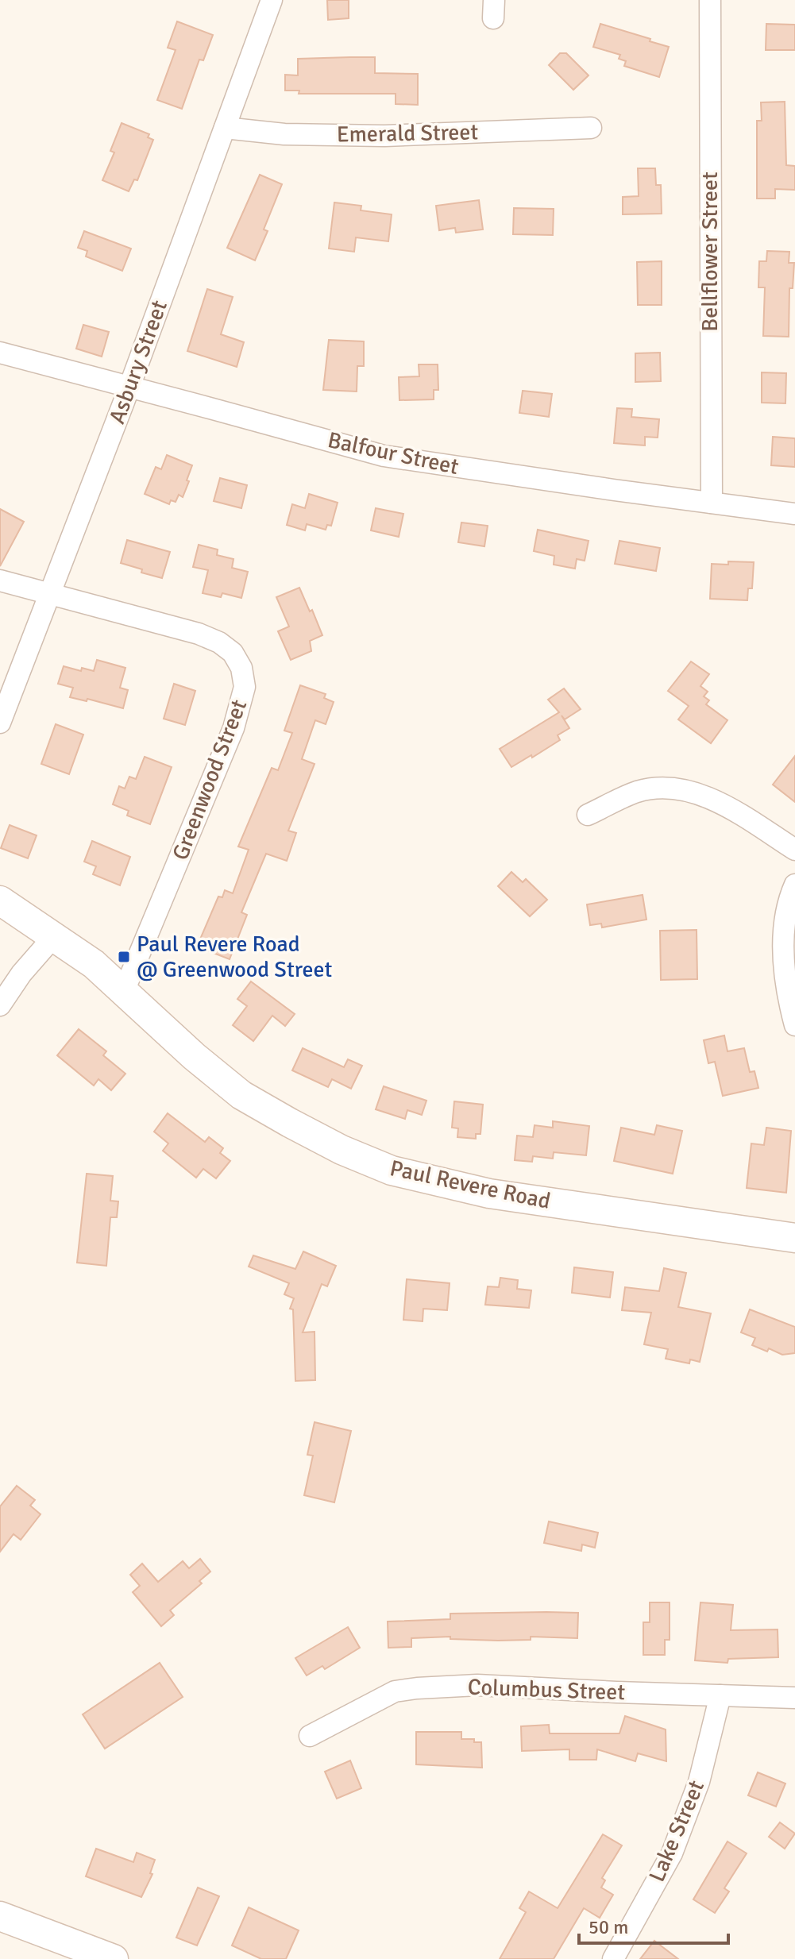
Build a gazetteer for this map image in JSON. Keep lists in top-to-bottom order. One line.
{"streets":{"street":["Emerald Street","Bellflower Street","Asbury Street","Balfour Street","Greenwood Street","Paul Revere Road","Columbus Street","Lake Street"]},"crossings":[["Emerald Street","Asbury Street"],["Bellflower Street","Balfour Street"],["Asbury Street","Balfour Street"],["Asbury Street","Greenwood Street"],["Greenwood Street","Paul Revere Road"],["Columbus Street","Lake Street"]],"places":{"transit":["Paul Revere Road @ Greenwood Street"]},"scale_bar":"50 m"}
